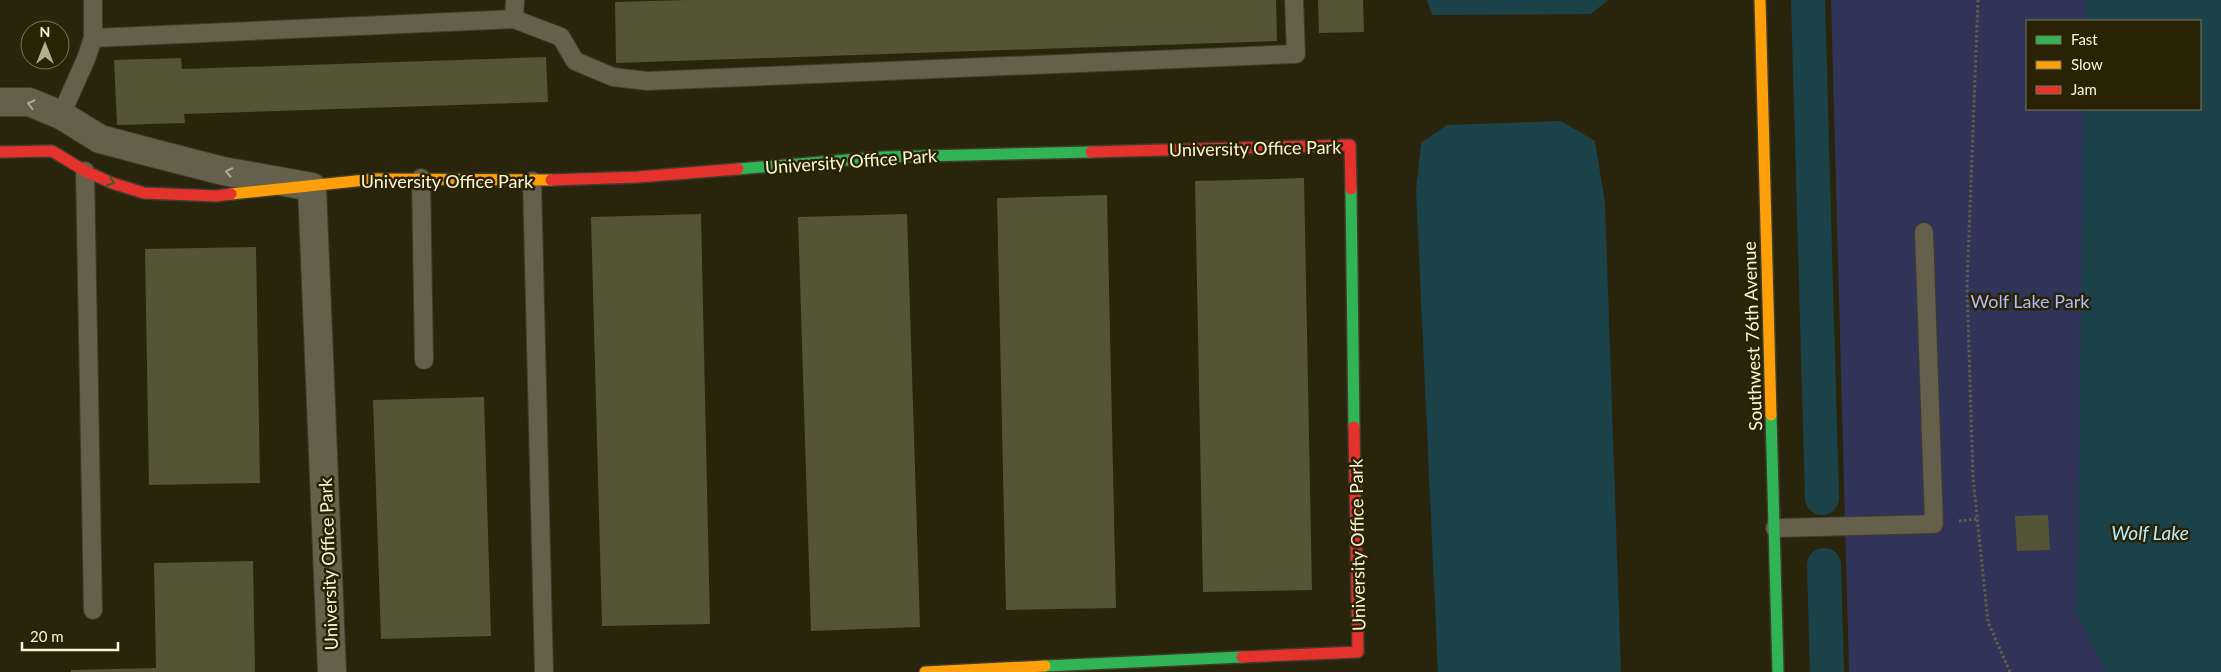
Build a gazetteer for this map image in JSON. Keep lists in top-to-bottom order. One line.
{"streets":{"street":["University Office Park","Southwest 76th Avenue"]},"water":["Wolf Lake"],"parks":["Wolf Lake Park"],"legend":["Fast","Slow","Jam"],"scale_bar":"20 m","north":"top"}
